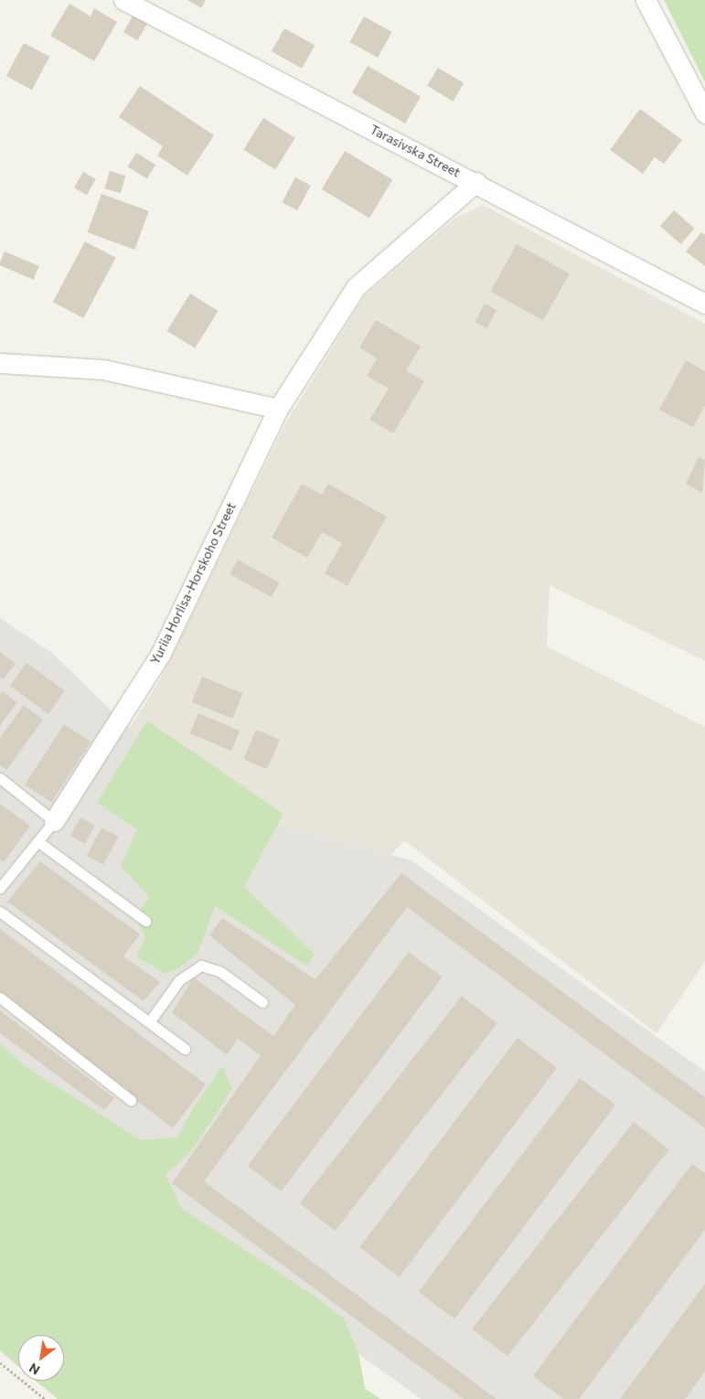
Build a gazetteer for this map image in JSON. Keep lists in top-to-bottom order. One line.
{"streets":{"street":["Tarasivska Street","Yuriia Horlisa-Horskoho Street"]},"crossings":[["Tarasivska Street","Yuriia Horlisa-Horskoho Street"]],"north":"bottom left"}
